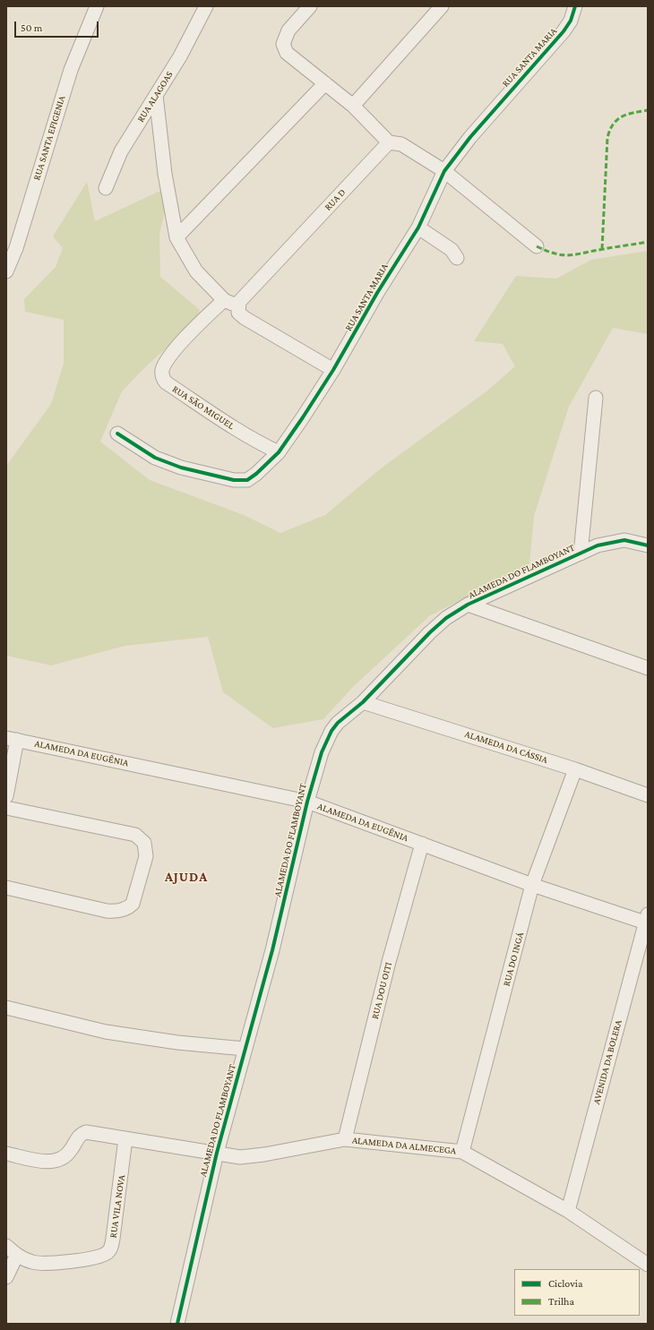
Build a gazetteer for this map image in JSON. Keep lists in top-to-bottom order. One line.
{"streets":{"street":["RUA SANTA MARIA","RUA ALAGOAS","RUA SANTA EFIGENIA","RUA D","RUA SÃO MIGUEL","ALAMEDA DO FLAMBOYANT","ALAMEDA DA CÁSSIA","ALAMEDA DA EUGÊNIA","RUA DO INGÁ","RUA DOU OITI","AVENIDA DA BOLERA","ALAMEDA DA ALMECEGA","RUA VILA NOVA"]},"crossings":[["RUA SANTA MARIA","RUA SÃO MIGUEL"],["ALAMEDA DO FLAMBOYANT","ALAMEDA DA CÁSSIA"],["ALAMEDA DO FLAMBOYANT","ALAMEDA DA EUGÊNIA"],["ALAMEDA DO FLAMBOYANT","ALAMEDA DA ALMECEGA"],["ALAMEDA DA CÁSSIA","RUA DO INGÁ"],["ALAMEDA DA EUGÊNIA","RUA DO INGÁ"],["ALAMEDA DA EUGÊNIA","RUA DOU OITI"],["ALAMEDA DA EUGÊNIA","AVENIDA DA BOLERA"],["RUA DO INGÁ","ALAMEDA DA ALMECEGA"],["RUA DOU OITI","ALAMEDA DA ALMECEGA"],["AVENIDA DA BOLERA","ALAMEDA DA ALMECEGA"],["ALAMEDA DA ALMECEGA","RUA VILA NOVA"]],"districts":["AJUDA"],"legend":["Ciclovia","Trilha"],"scale_bar":"50 m"}
